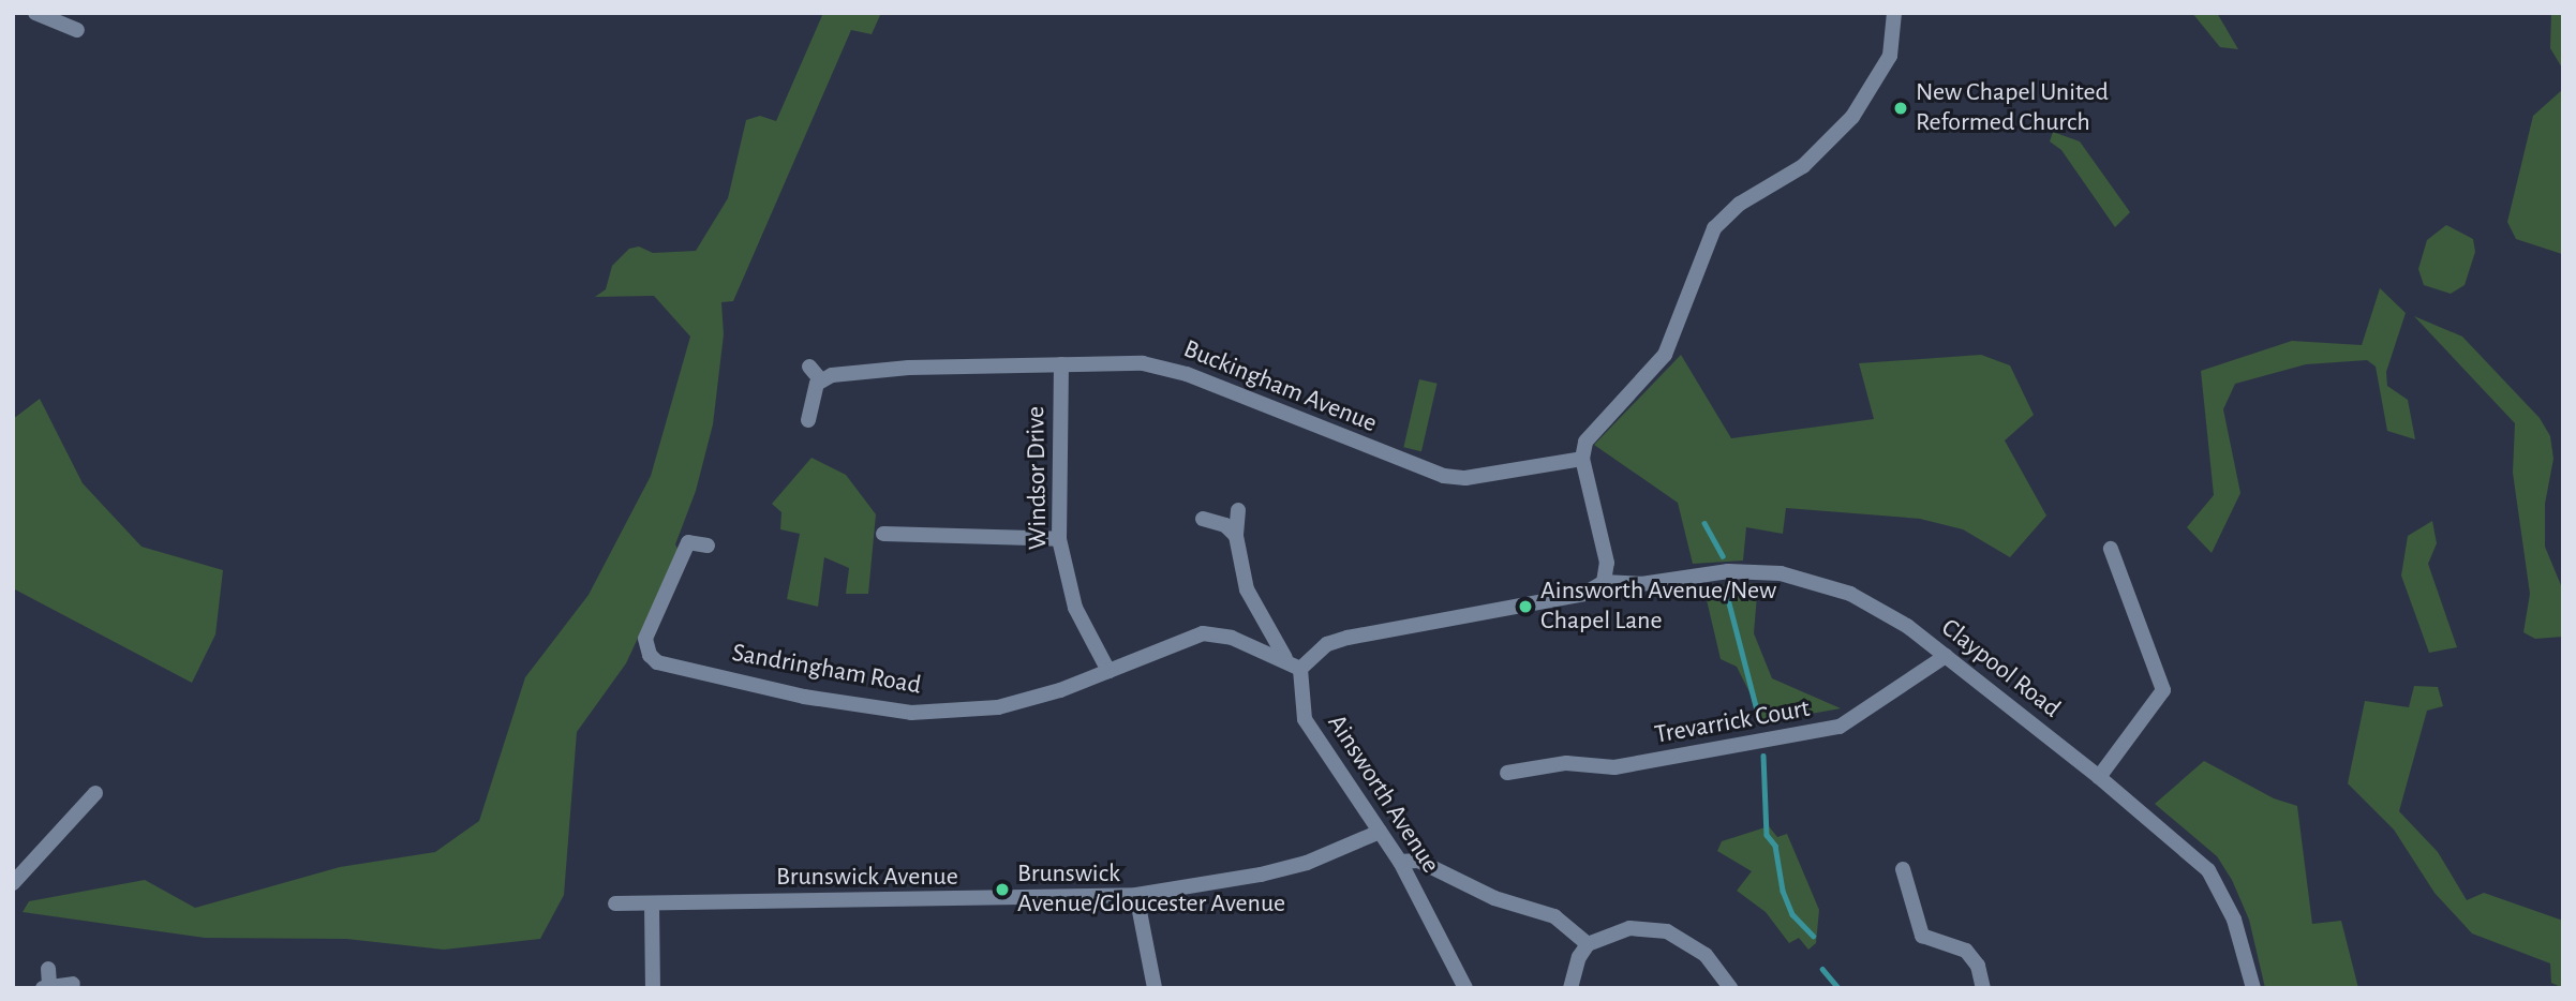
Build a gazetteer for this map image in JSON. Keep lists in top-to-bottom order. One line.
{"streets":{"street":["Buckingham Avenue","Windsor Drive","Claypool Road","Sandringham Road","Trevarrick Court","Ainsworth Avenue","Brunswick Avenue"]},"crossings":[["Buckingham Avenue","Windsor Drive"],["Windsor Drive","Sandringham Road"],["Claypool Road","Trevarrick Court"],["Sandringham Road","Ainsworth Avenue"],["Ainsworth Avenue","Brunswick Avenue"]],"places":["New Chapel United Reformed Church","Ainsworth Avenue/New Chapel Lane","Brunswick Avenue/Gloucester Avenue"]}
